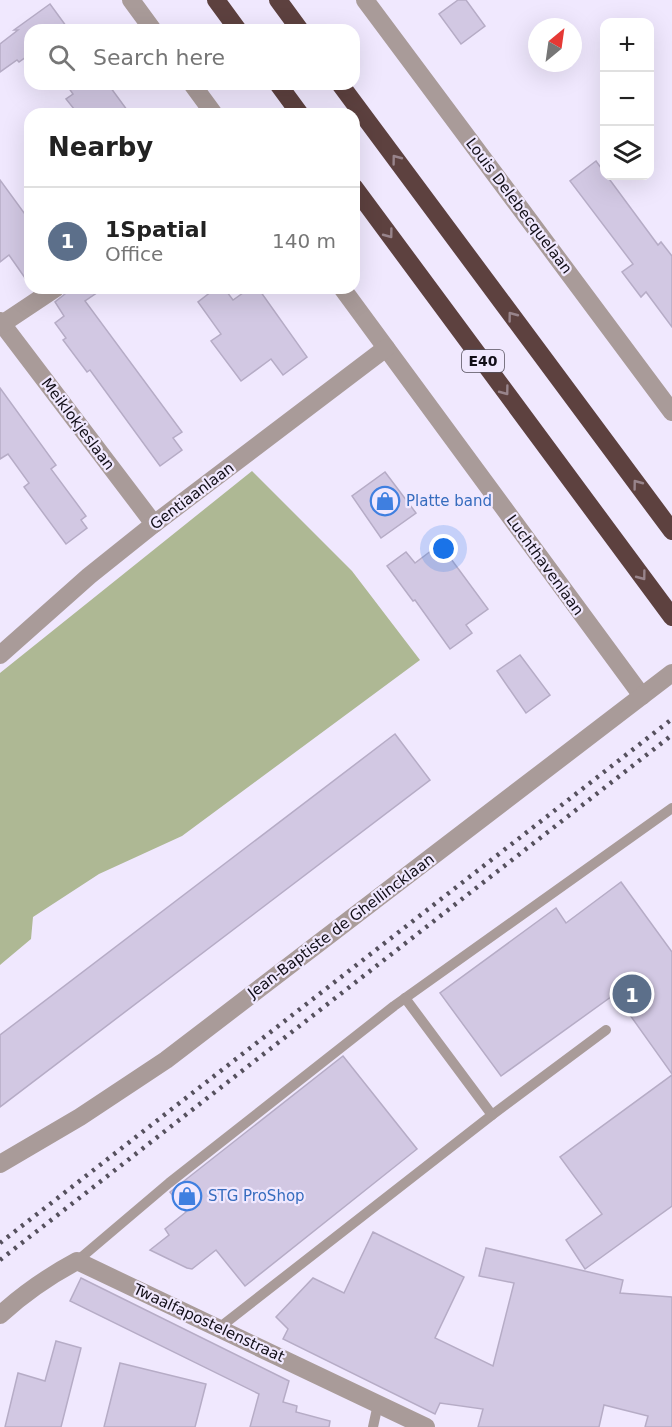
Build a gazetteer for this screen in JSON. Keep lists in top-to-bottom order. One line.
{"streets":{"highway":["E40"],"street":["Louis Delebecquelaan","Meiklokjeslaan","Gentiaanlaan","Luchthavenlaan","Jean-Baptiste de Ghellincklaan","Twaalfapostelenstraat"]},"crossings":[["Meiklokjeslaan","Gentiaanlaan"],["Gentiaanlaan","Luchthavenlaan"],["Luchthavenlaan","Jean-Baptiste de Ghellincklaan"]],"places":{"shop":["Platte band","STG ProShop"]},"north":"top right","page":{"map_buttons":["+","−"],"search":"Search here","heading":"Nearby","list":[{"mark":"1","name":"1Spatial","note":"Office","value":"140 m"}],"pins":"1"}}
